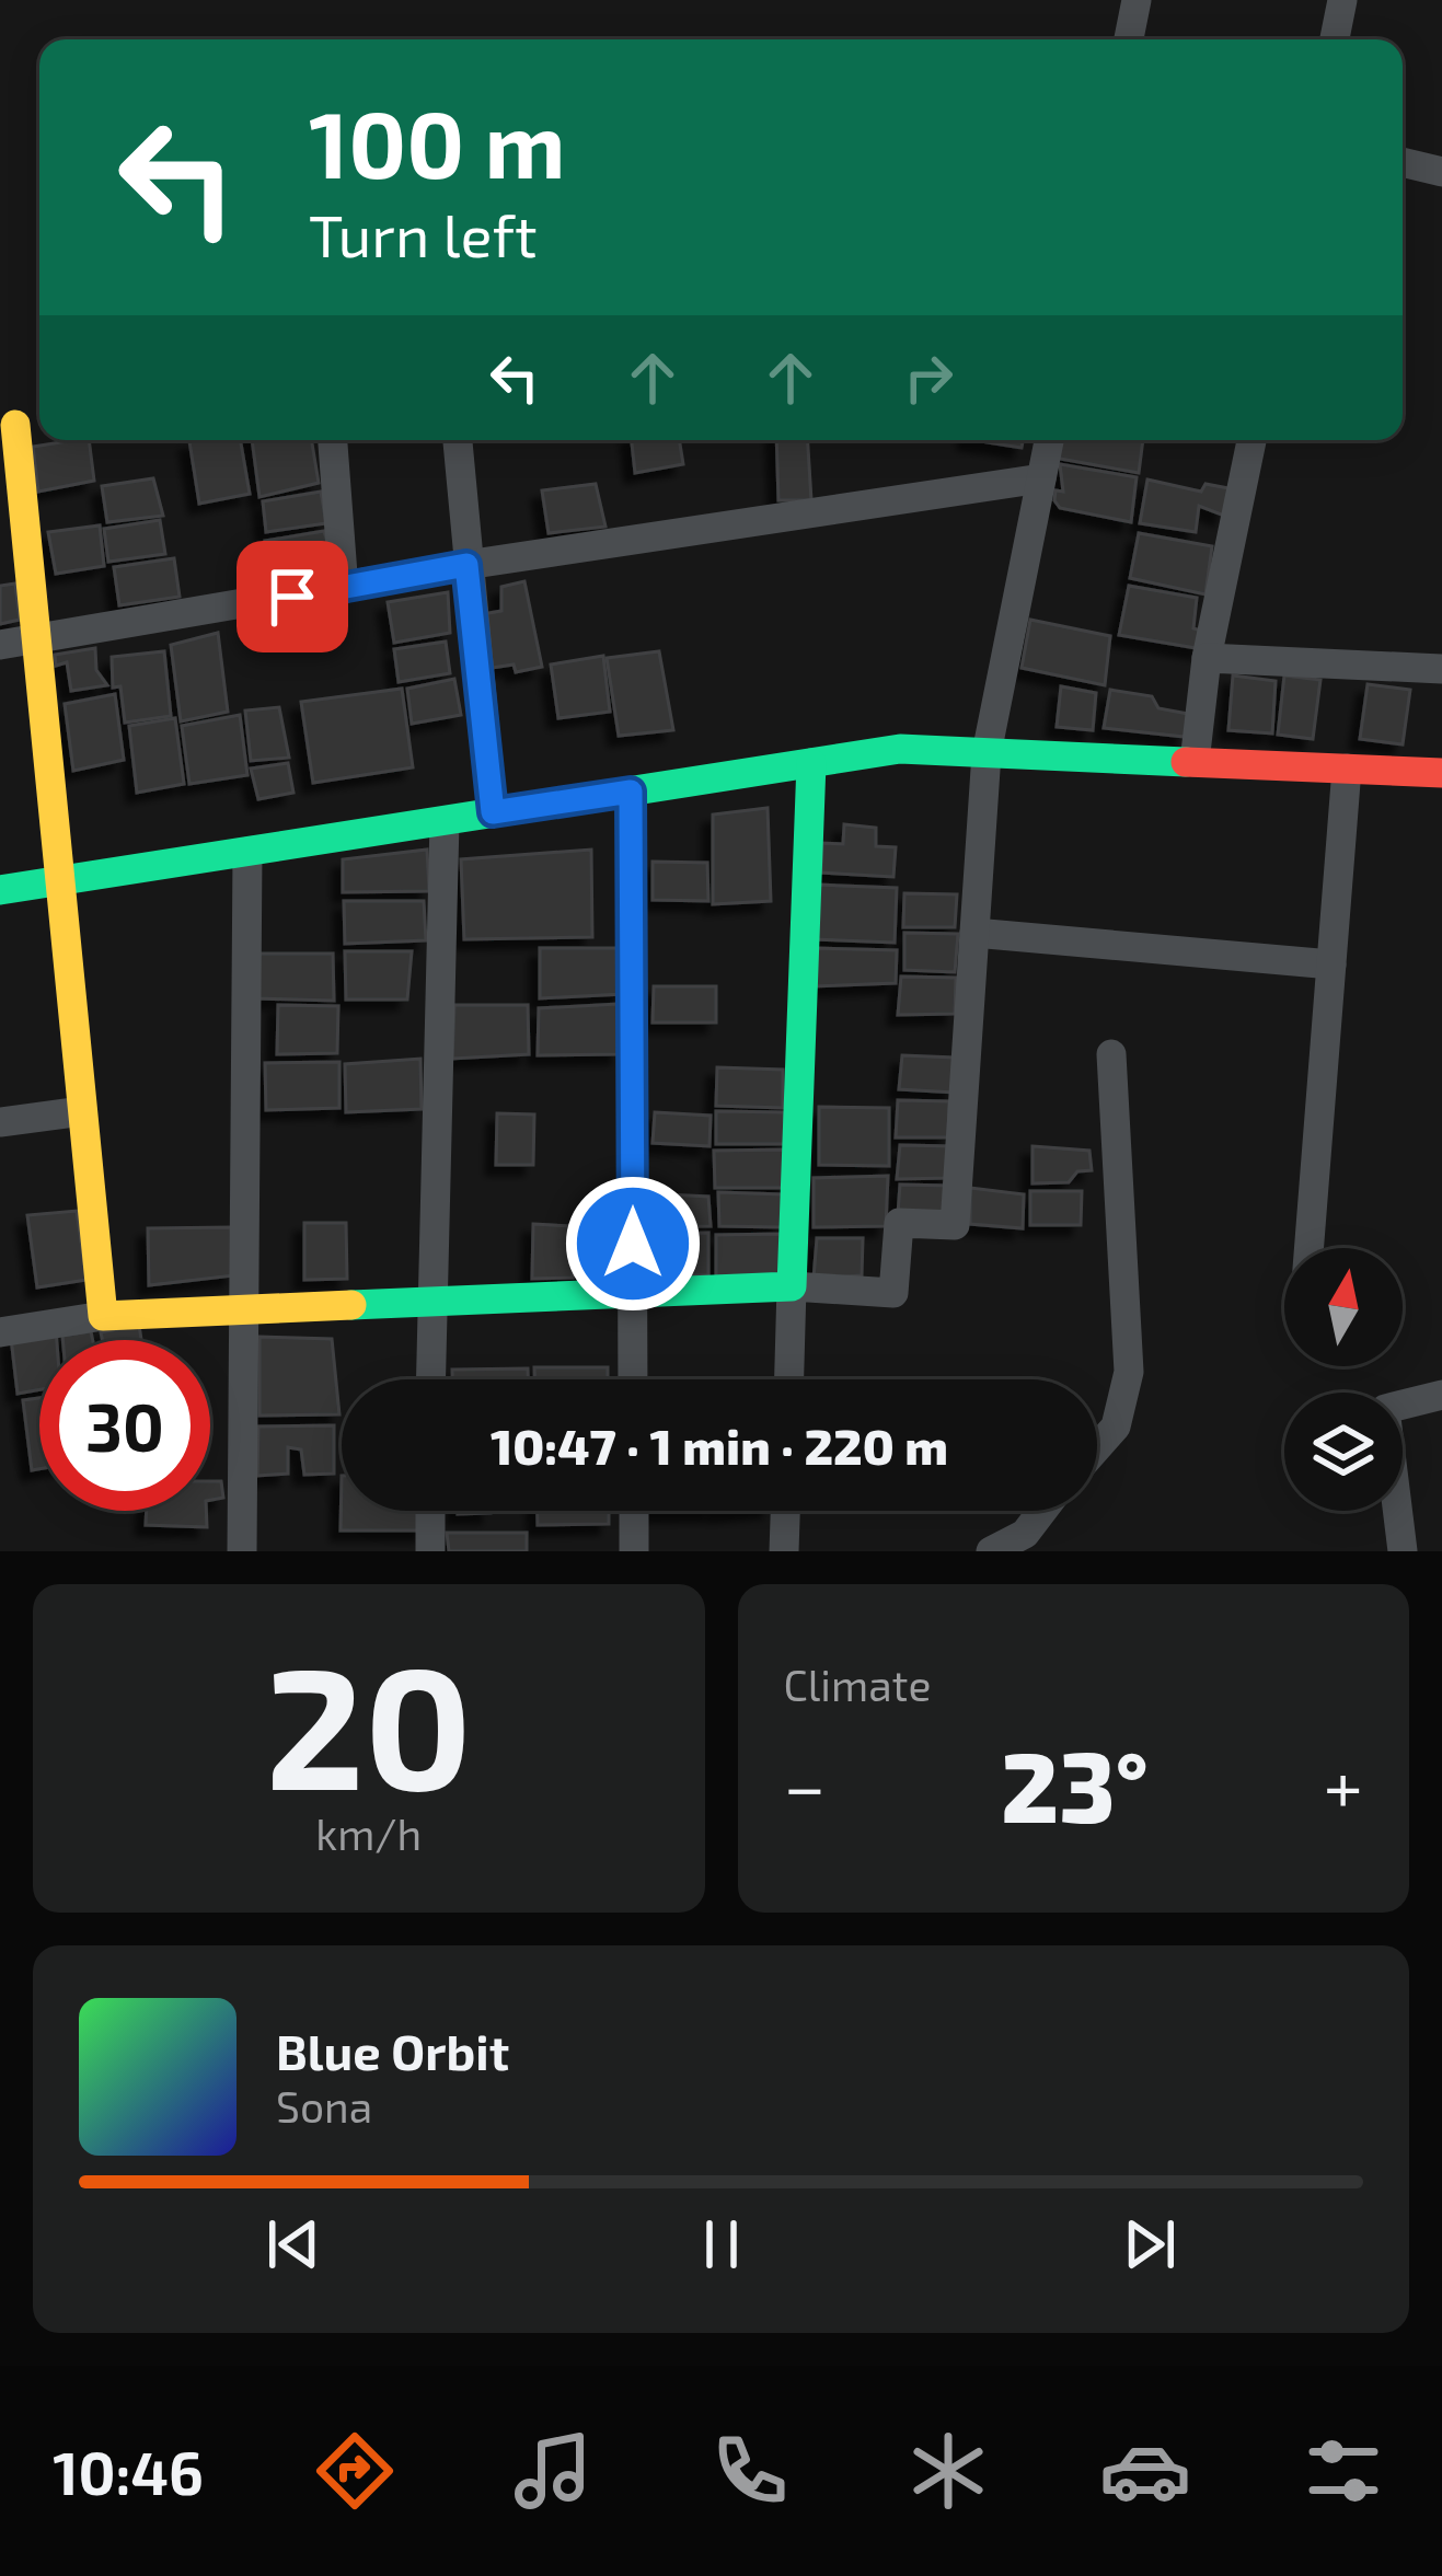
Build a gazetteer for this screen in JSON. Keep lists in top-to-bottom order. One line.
{"north":"top","page":{"turn":["100 m","Turn left"],"limit":"30","trip":"10:47 · 1 min · 220 m","tile":[["20","km/h"],"Climate"],"heat":["−","23°","+"],"song":["Blue Orbit","Sona"],"tabs":"10:46"}}
